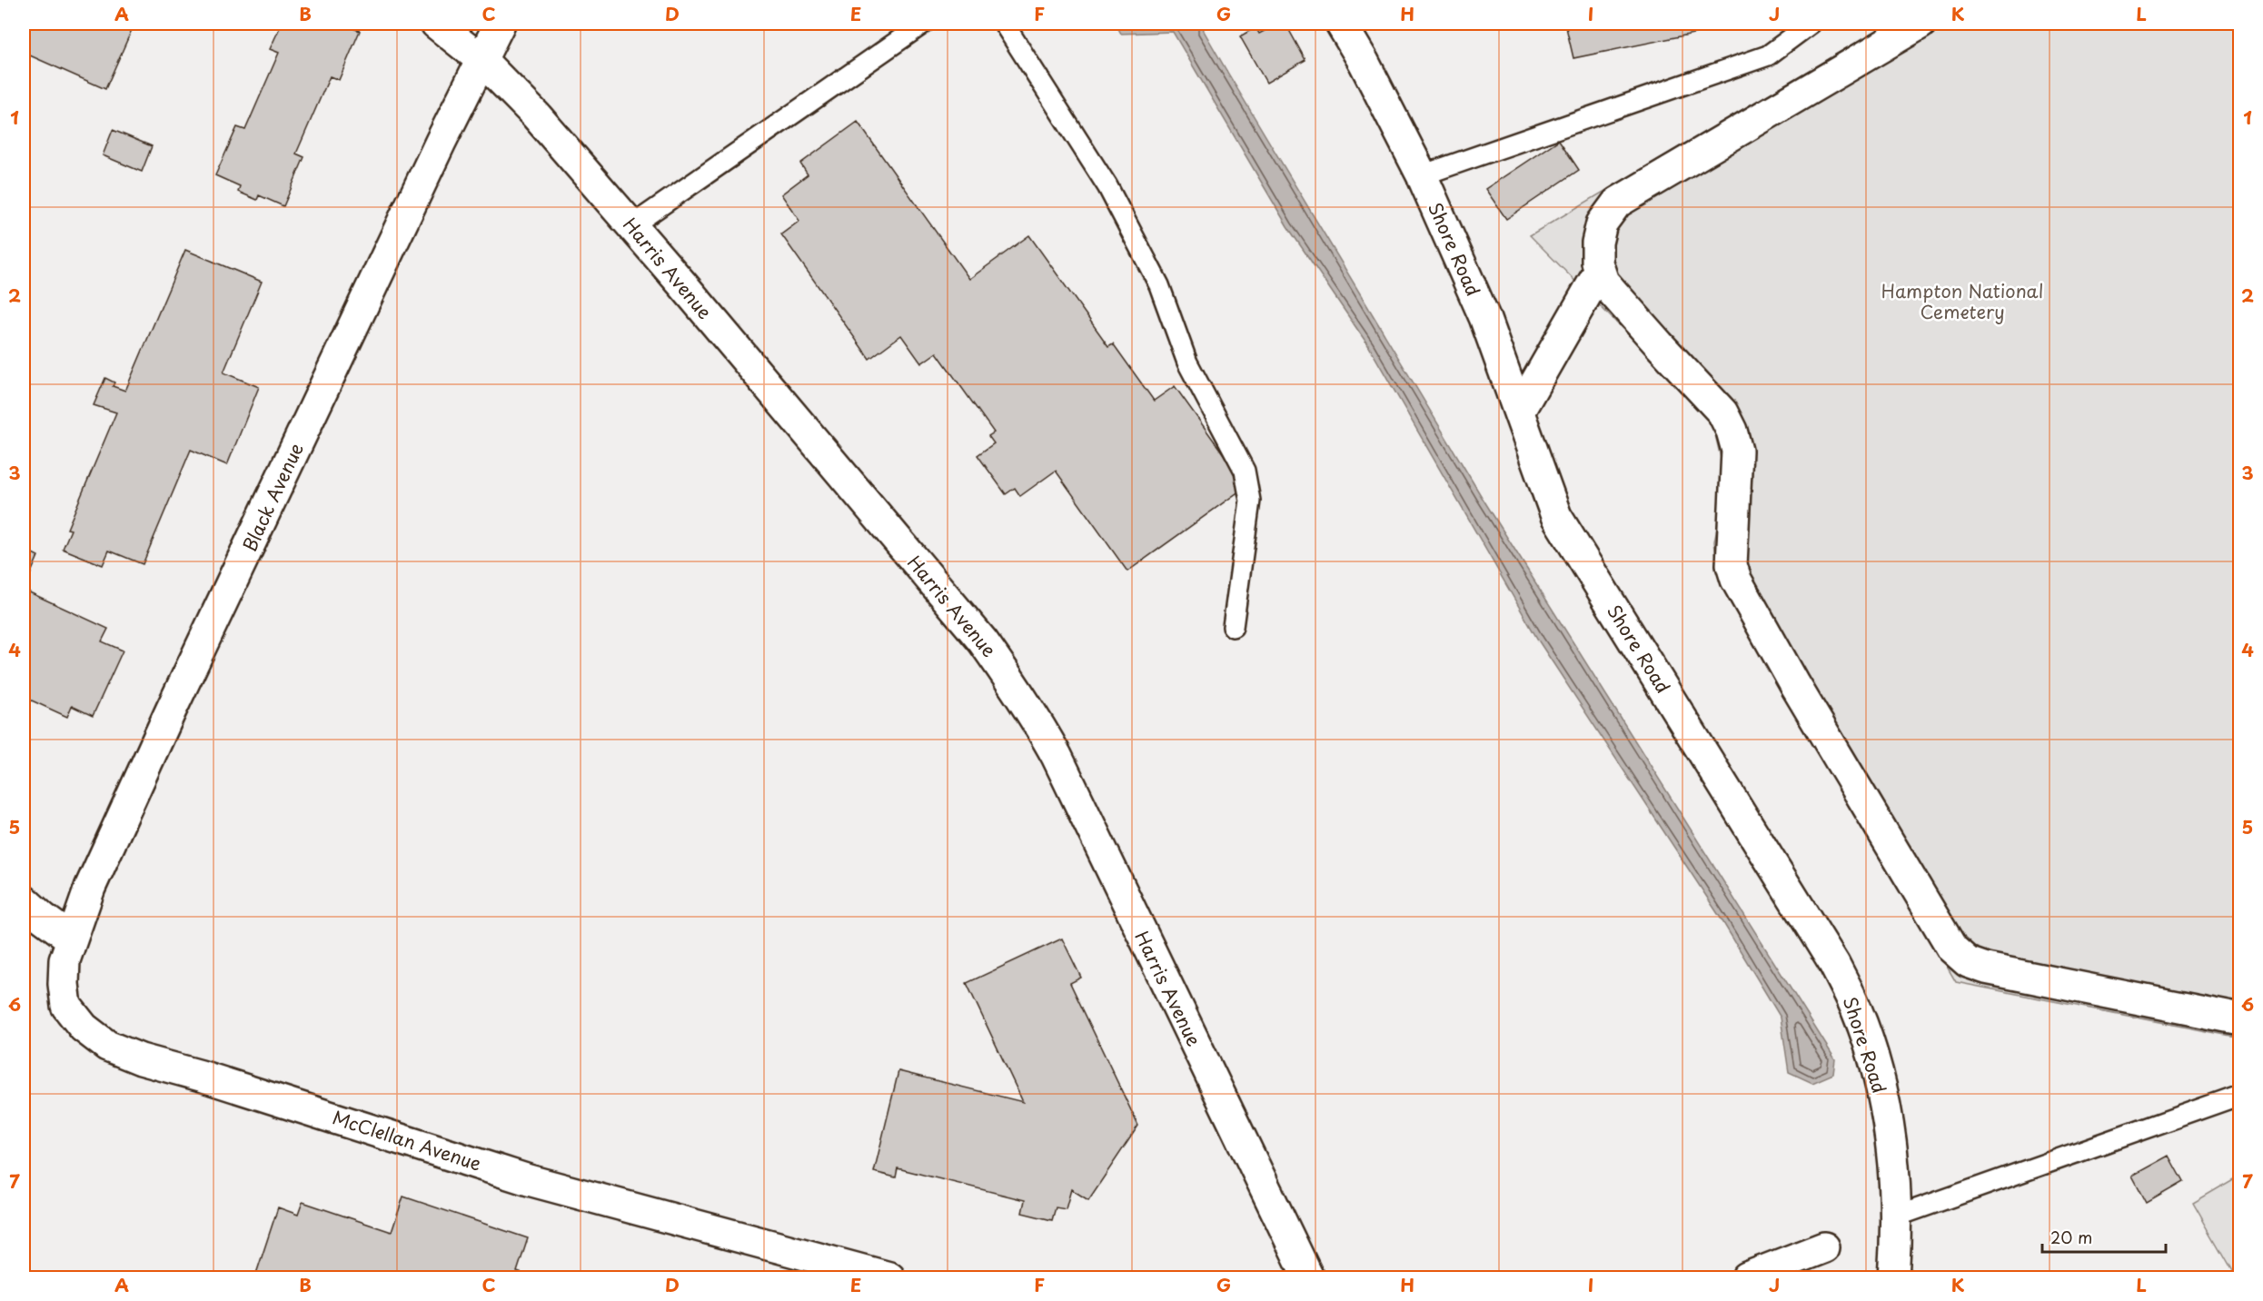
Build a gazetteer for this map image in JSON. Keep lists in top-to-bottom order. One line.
{"streets":{"street":["Shore Road","Harris Avenue","Black Avenue","McClellan Avenue"]},"crossings":[["Harris Avenue","Black Avenue"],["Black Avenue","McClellan Avenue"]],"parks":["Hampton National Cemetery"],"scale_bar":"20 m","grid":{"columns":["A","B","C","D","E","F","G","H","I","J","K","L"],"rows":["1","2","3","4","5","6","7"]}}
